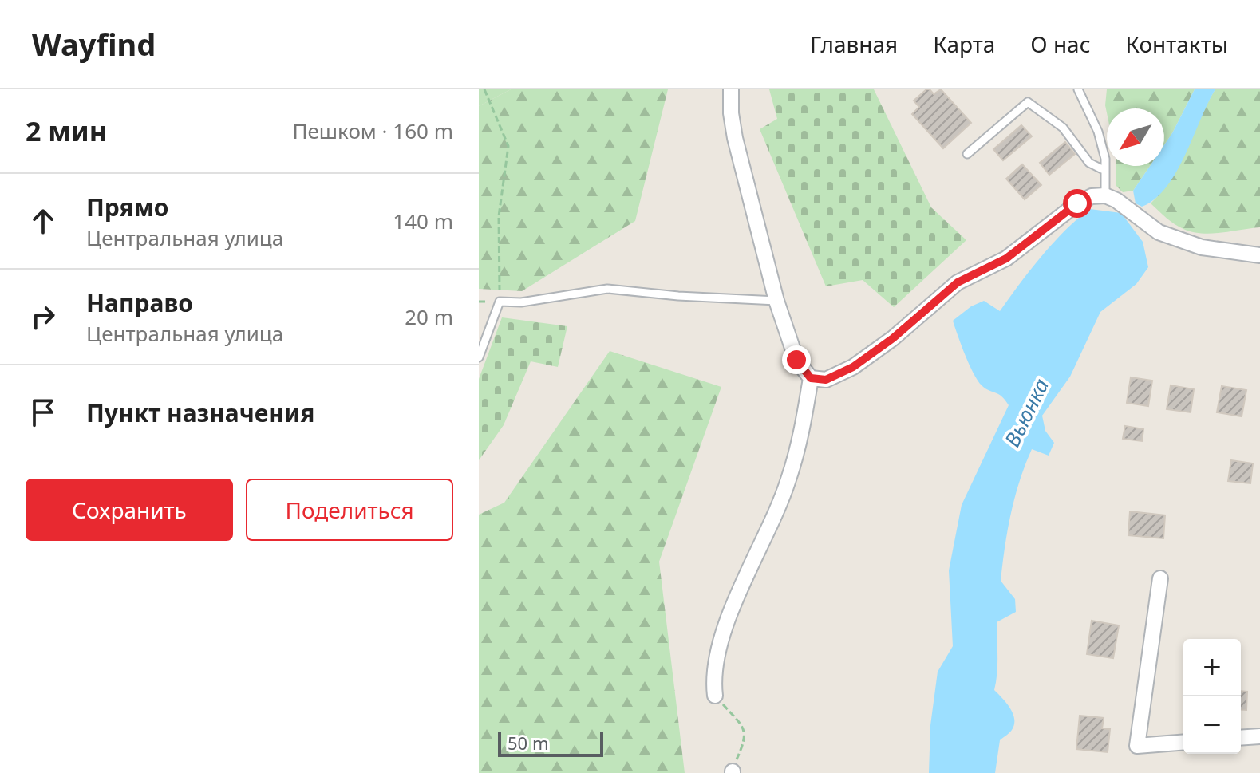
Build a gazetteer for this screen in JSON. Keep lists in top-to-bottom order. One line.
{"water":["Вьюнка"],"scale_bar":"50 m","north":"bottom left","page":{"header":"Wayfind","nav":["Главная","Карта","О нас","Контакты"],"heading":["2 мин","Пешком · 160 m"],"list":[["Прямо","Центральная улица","140 m"],["Направо","Центральная улица","20 m"],"Пункт назначения"],"buttons":["Сохранить","Поделиться"],"map_buttons":["+","−"],"scale":"50 m"}}
